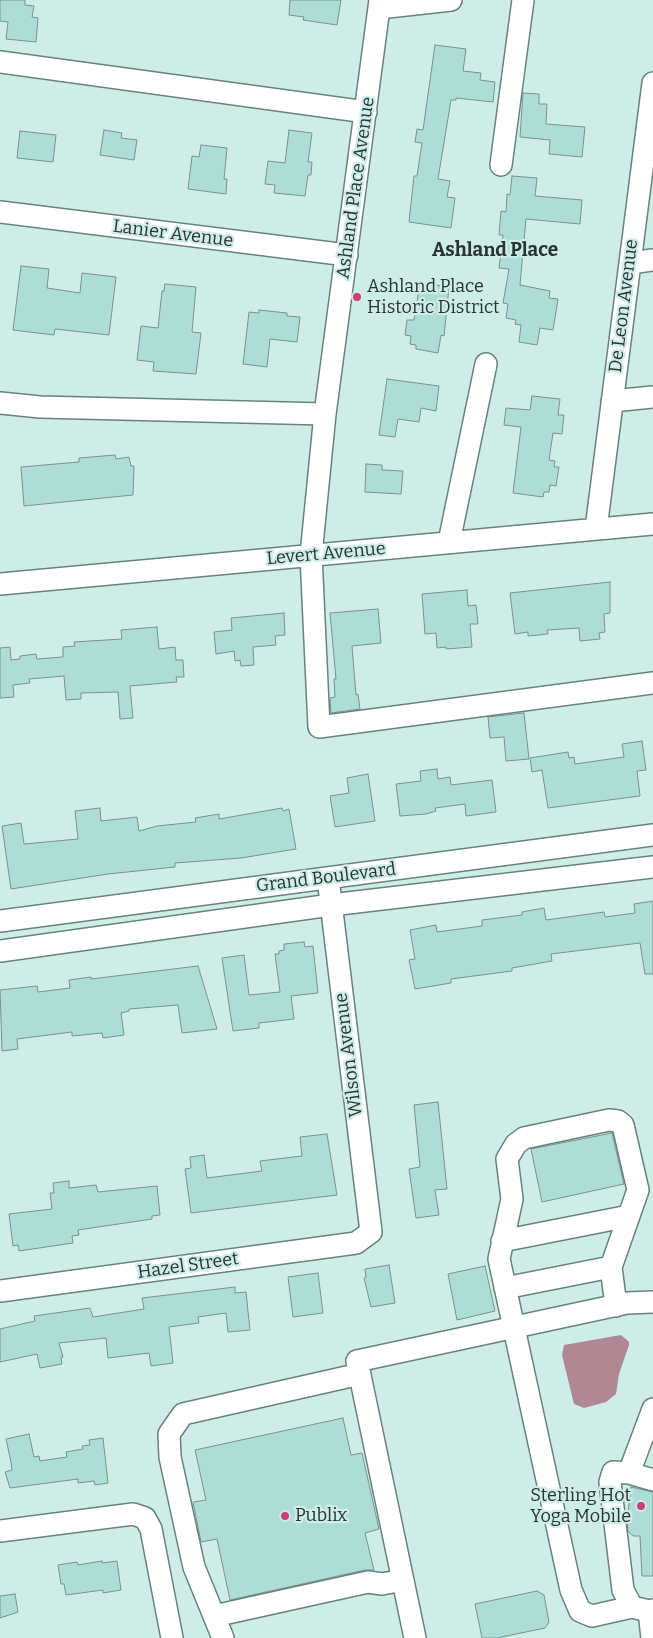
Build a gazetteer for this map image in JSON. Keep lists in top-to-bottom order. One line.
{"streets":{"street":["Ashland Place Avenue","Lanier Avenue","De Leon Avenue","Levert Avenue","Grand Boulevard","Wilson Avenue","Hazel Street"]},"crossings":[["Ashland Place Avenue","Lanier Avenue"],["Ashland Place Avenue","Levert Avenue"],["De Leon Avenue","Levert Avenue"],["Grand Boulevard","Wilson Avenue"],["Wilson Avenue","Hazel Street"]],"districts":["Ashland Place"],"places":["Ashland Place Historic District","Sterling Hot Yoga Mobile","Publix"]}
